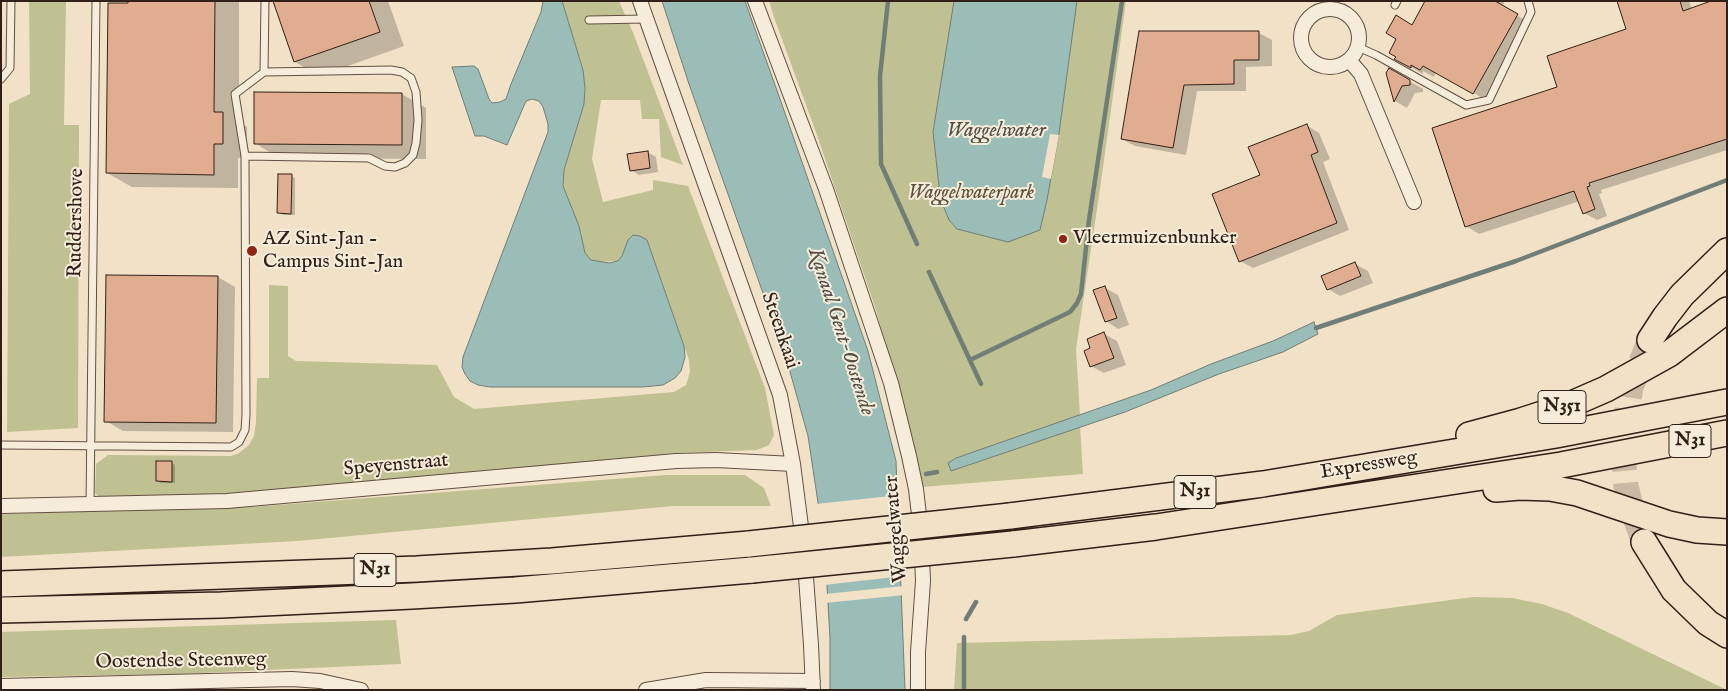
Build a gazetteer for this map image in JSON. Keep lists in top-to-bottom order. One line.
{"streets":{"highway":["N351","N31","Expressweg"],"street":["Steenkaai","Speyenstraat","Waggelwater","Oostendse Steenweg"],"lane":["Ruddershove"]},"crossings":[["Ruddershove","Speyenstraat"],["Steenkaai","Speyenstraat"],["N351","Expressweg"]],"water":["Waggelwater","Kanaal Gent-Oostende"],"parks":["Waggelwaterpark"],"places":["Vleermuizenbunker","AZ Sint-Jan - Campus Sint-Jan"]}
